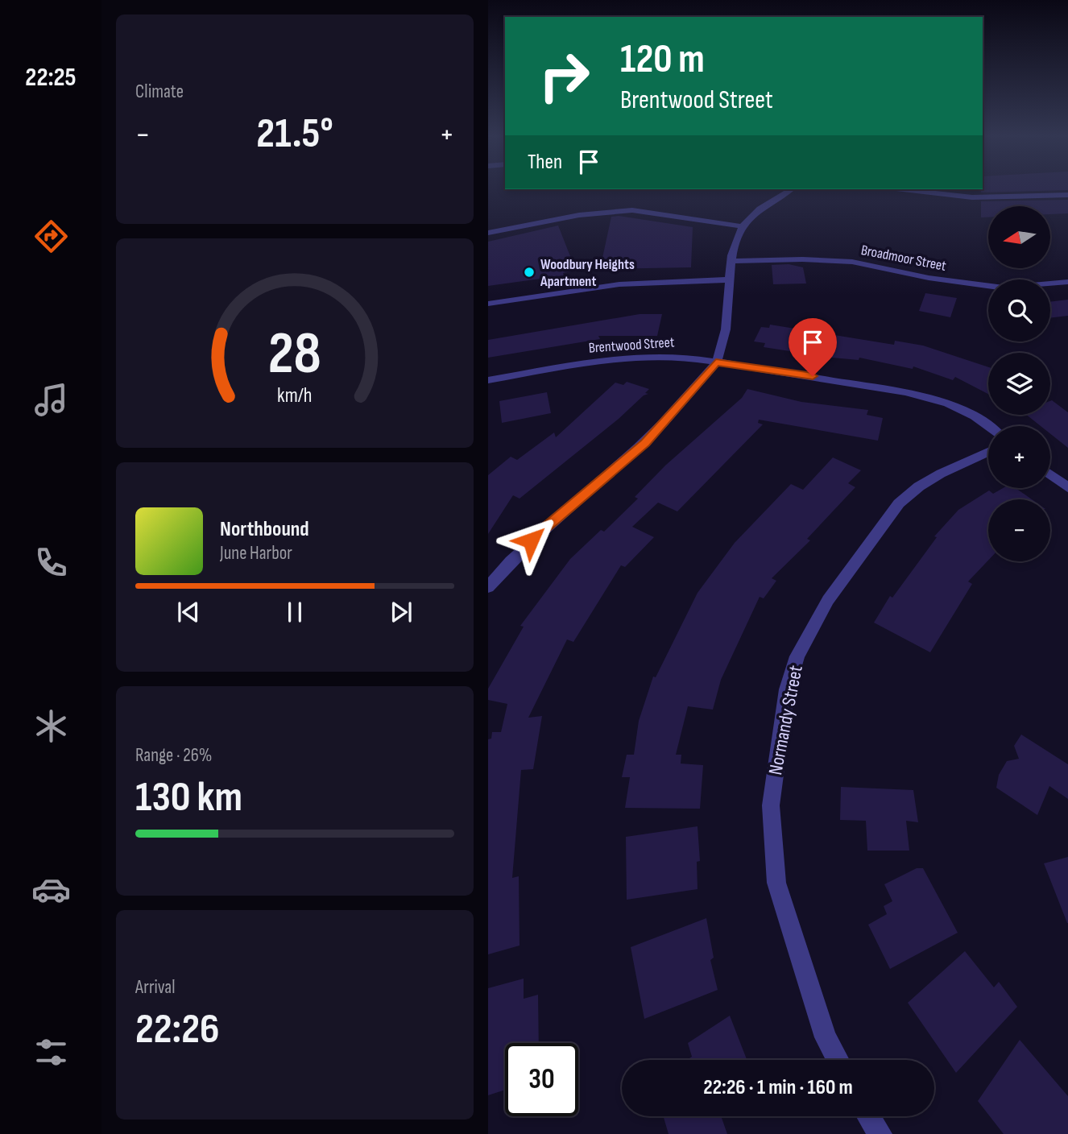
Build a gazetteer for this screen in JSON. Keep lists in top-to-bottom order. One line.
{"streets":{"street":["Broadmoor Street","Brentwood Street","Normandy Street"]},"places":["Woodbury Heights Apartment"],"north":"left","page":{"tabs":"22:25","tile":["Climate",["Range · 26%","130 km"],["Arrival","22:26"]],"turn":["120 m","Brentwood Street"],"heat":["−","21.5°","+"],"then":"Then","map_buttons":["+","−"],"song":["Northbound","June Harbor"],"limit":"30","trip":"22:26 · 1 min · 160 m","gauge":["28","km/h"]}}
